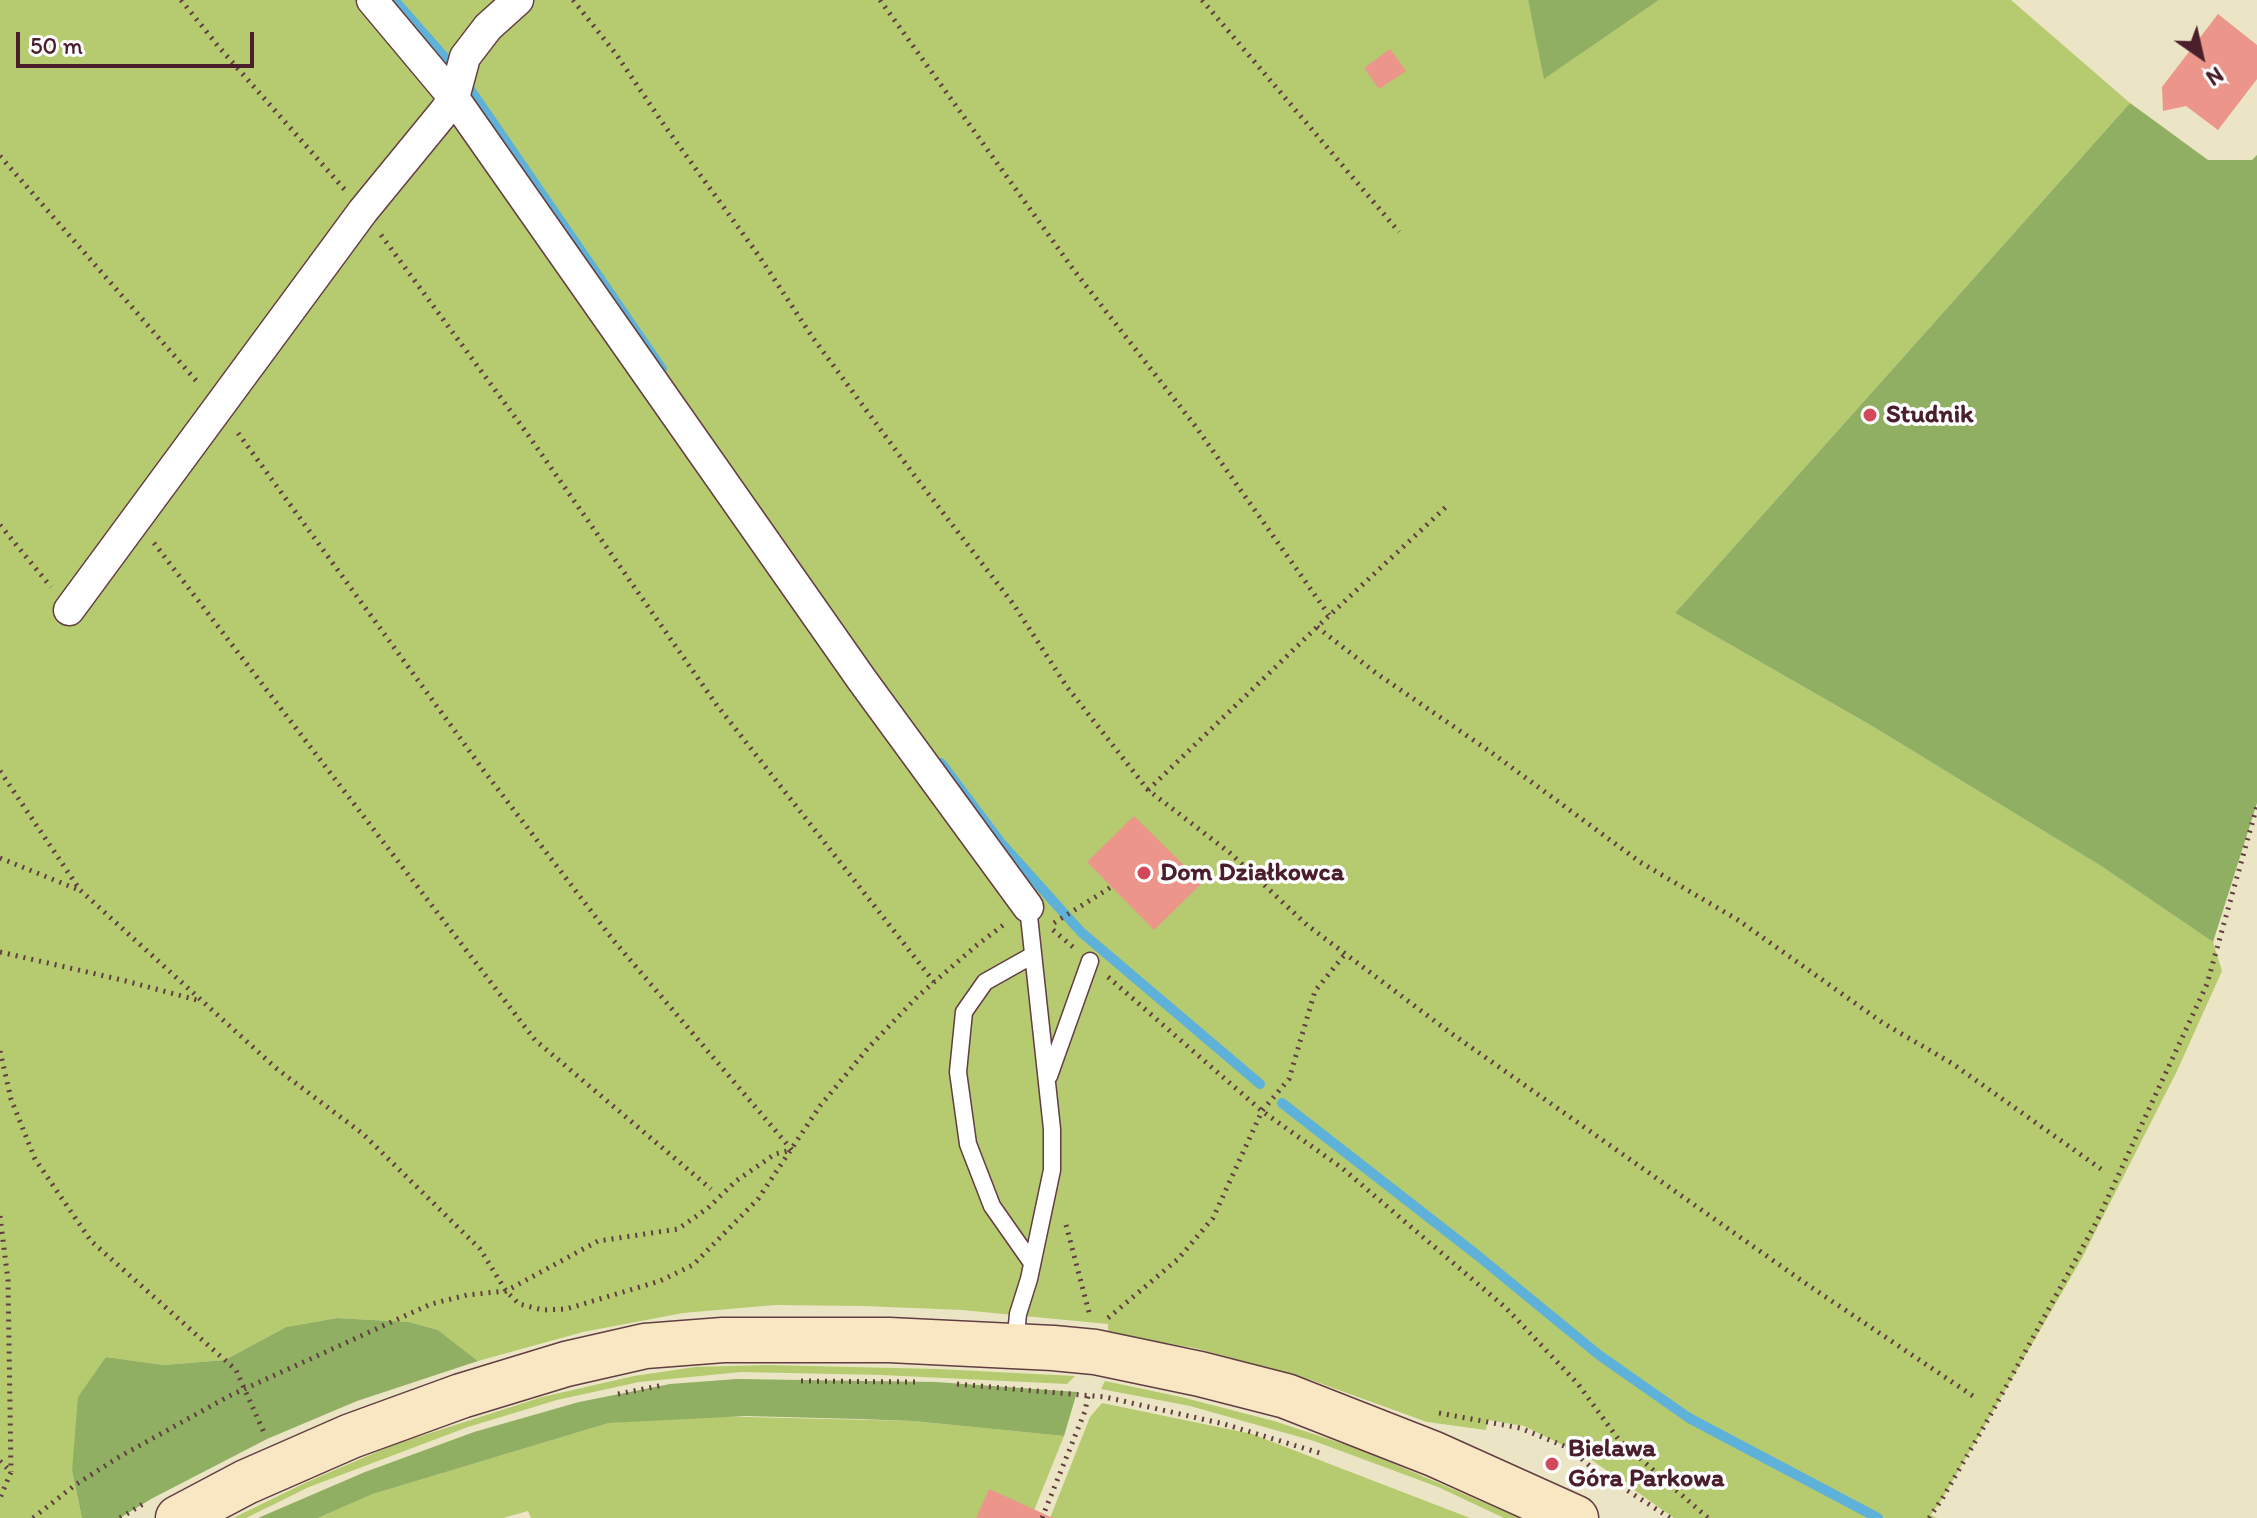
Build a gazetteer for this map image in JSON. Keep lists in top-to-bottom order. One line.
{"places":["Studnik","Dom Działkowca","Bielawa Góra Parkowa"],"scale_bar":"50 m","north":"bottom right"}
